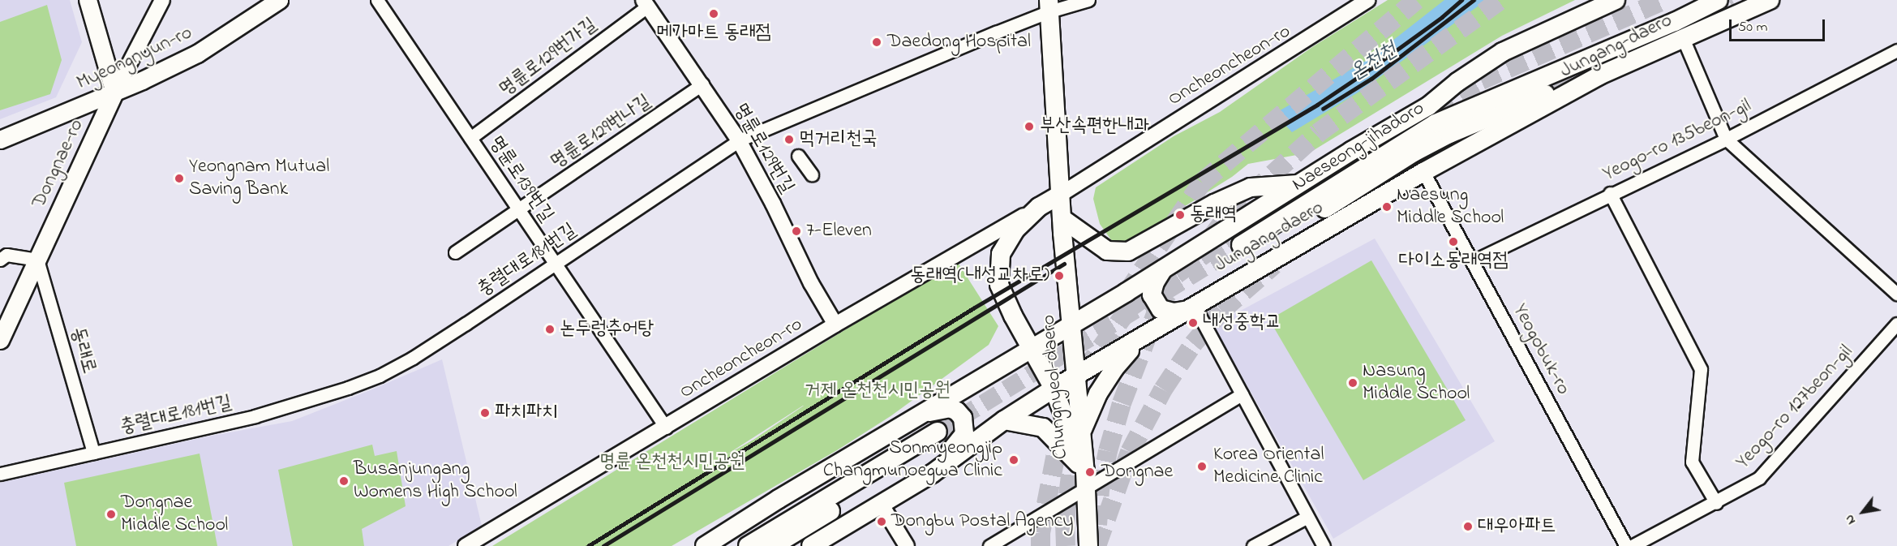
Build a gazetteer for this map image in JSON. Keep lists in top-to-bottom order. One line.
{"streets":{"main road":["Jungang-daero","Myeongnyun-ro","Naeseong-jihadoro","Dongnae-ro","Chungnyeol-daero"],"street":["명륜로129번가길","Oncheoncheon-ro","명륜로129번나길","Yeogo-ro 135beon-gil","명륜로129번길","명륜로139번길","충렬대로181번길","Yeogobuk-ro","동래로","Yeogo-ro 127beon-gil"]},"crossings":[["Jungang-daero","Naeseong-jihadoro"],["Jungang-daero","Yeogobuk-ro"],["Jungang-daero","Chungnyeol-daero"],["명륜로129번가길","명륜로129번길"],["명륜로129번가길","명륜로139번길"],["Myeongnyun-ro","Dongnae-ro"],["Oncheoncheon-ro","명륜로129번길"],["Oncheoncheon-ro","명륜로139번길"],["Oncheoncheon-ro","Chungnyeol-daero"],["명륜로129번나길","명륜로129번길"],["명륜로129번나길","명륜로139번길"],["Yeogo-ro 135beon-gil","Yeogobuk-ro"],["명륜로129번길","충렬대로181번길"],["Dongnae-ro","동래로"],["명륜로139번길","충렬대로181번길"],["충렬대로181번길","동래로"],["충렬대로181번길","Chungnyeol-daero"]],"water":["온천천"],"parks":["거제 온천천시민공원","명륜 온천천시민공원"],"places":["메가마트 동래점","Daedong Hospital","부산속편한내과","먹거리천국","Yeongnam Mutual Saving Bank","Naesung Middle School","동래역","7-Eleven","다이소동래역점","동래역(내성교차로)","내성중학교","논두렁추어탕","Nasung Middle School","파치파치","Sonmyeongjip Changmunoegwa Clinic","Korea Oriental Medicine Clinic","Dongnae","Busanjungang Womens High School","Dongnae Middle School","Dongbu Postal Agency","대우아파트"],"scale_bar":"50 m","north":"bottom left"}
